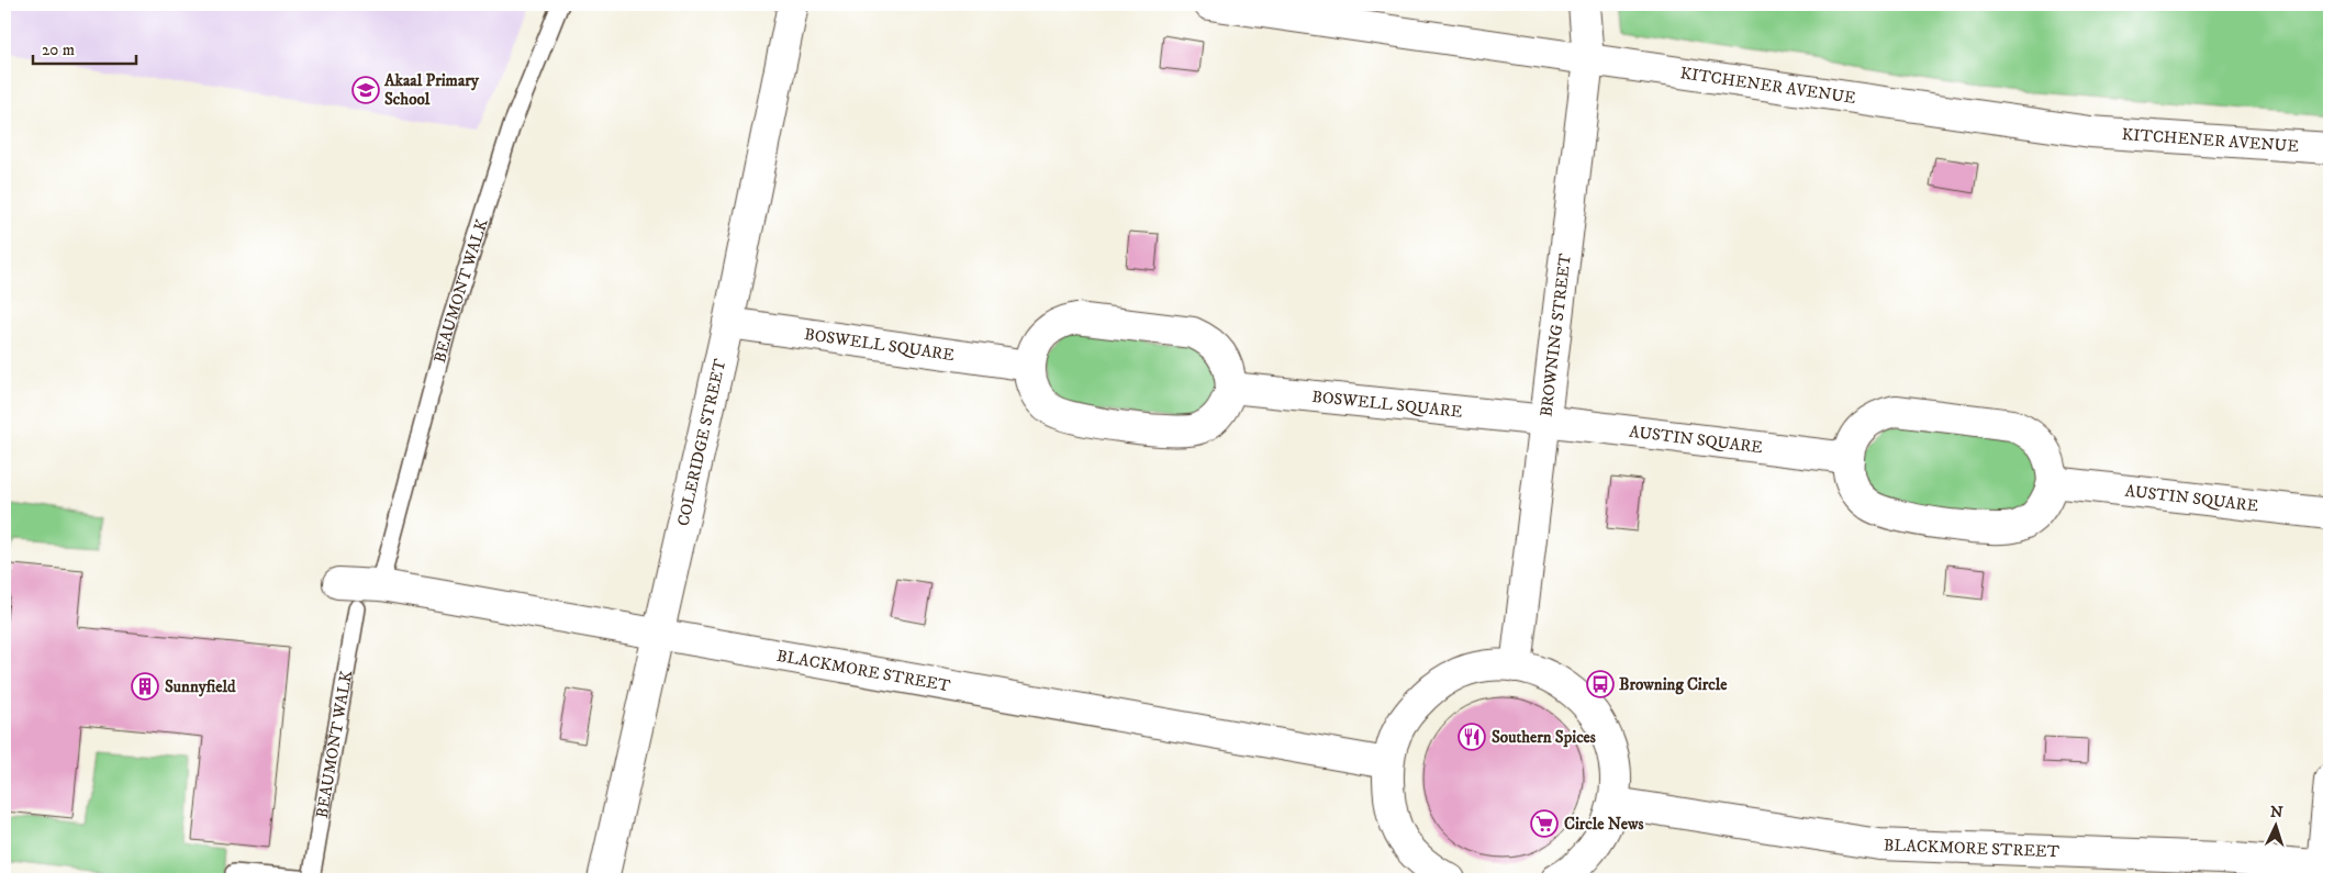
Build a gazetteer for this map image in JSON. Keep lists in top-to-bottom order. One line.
{"streets":{"street":["KITCHENER AVENUE","BROWNING STREET","BOSWELL SQUARE","AUSTIN SQUARE","COLERIDGE STREET","BLACKMORE STREET"],"lane":["BEAUMONT WALK"]},"crossings":[["KITCHENER AVENUE","BROWNING STREET"],["BEAUMONT WALK","BLACKMORE STREET"],["BROWNING STREET","BOSWELL SQUARE"],["BROWNING STREET","AUSTIN SQUARE"],["BOSWELL SQUARE","AUSTIN SQUARE"],["BOSWELL SQUARE","COLERIDGE STREET"],["COLERIDGE STREET","BLACKMORE STREET"]],"places":{"school or university":["Akaal Primary School"],"bus stop":["Browning Circle"],"building":["Sunnyfield"],"restaurant":["Southern Spices"],"supermarket":["Circle News"]},"scale_bar":"20 m","north":"top"}
